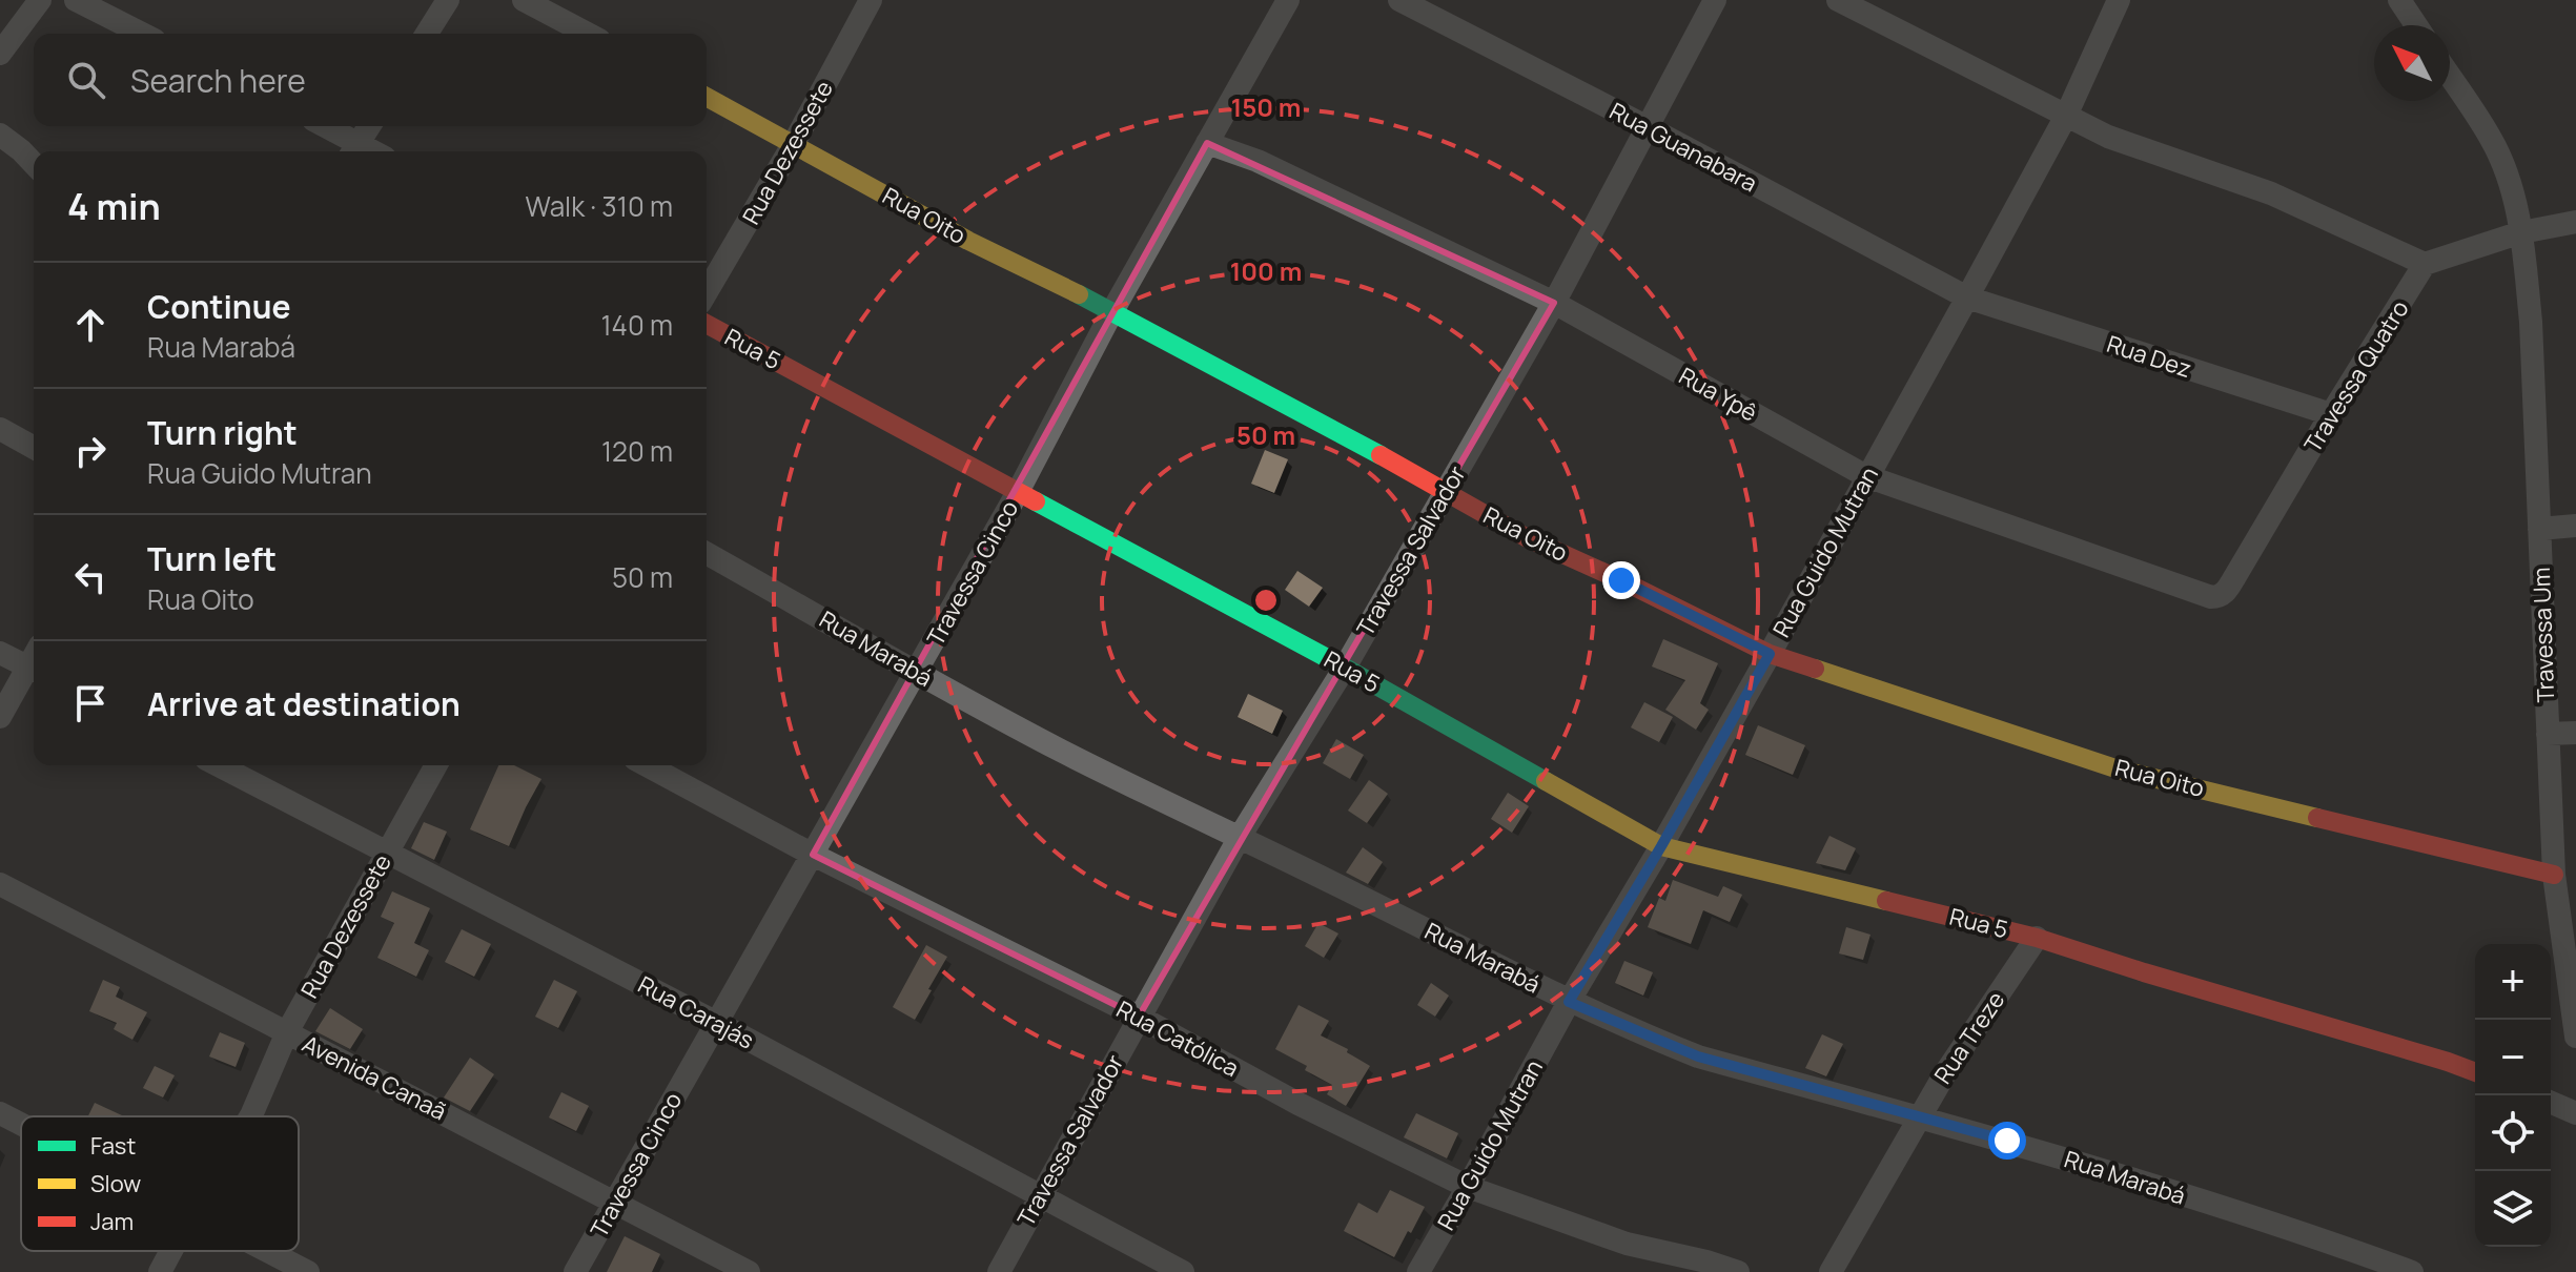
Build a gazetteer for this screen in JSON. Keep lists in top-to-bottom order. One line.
{"streets":{"street":["Rua Guanabara","Rua Dezessete","Rua Oito","Rua 5","Rua Dez","Travessa Quatro","Rua Ypê","Travessa Salvador","Rua Guido Mutran","Travessa Cinco","Travessa Um","Rua Marabá","Rua Carajás","Rua Treze","Rua Católica","Avenida Canaã"]},"crossings":[["Rua Guanabara","Rua Dez"],["Rua Guanabara","Travessa Salvador"],["Rua Guanabara","Rua Guido Mutran"],["Rua Dezessete","Rua Oito"],["Rua Dezessete","Rua Carajás"],["Rua Dezessete","Avenida Canaã"],["Rua Oito","Travessa Salvador"],["Rua Oito","Rua Guido Mutran"],["Rua Oito","Travessa Cinco"],["Rua Oito","Travessa Um"],["Rua 5","Travessa Salvador"],["Rua 5","Rua Guido Mutran"],["Rua 5","Travessa Cinco"],["Rua 5","Rua Treze"],["Rua Dez","Travessa Quatro"],["Rua Dez","Rua Guido Mutran"],["Travessa Quatro","Rua Ypê"],["Rua Ypê","Travessa Salvador"],["Rua Ypê","Rua Guido Mutran"],["Rua Ypê","Travessa Cinco"],["Travessa Salvador","Rua Marabá"],["Travessa Salvador","Rua Carajás"],["Travessa Salvador","Rua Católica"],["Rua Guido Mutran","Rua Marabá"],["Rua Guido Mutran","Rua Católica"],["Travessa Cinco","Rua Marabá"],["Travessa Cinco","Rua Carajás"],["Travessa Cinco","Rua Católica"],["Travessa Cinco","Avenida Canaã"],["Rua Marabá","Rua Treze"]],"legend":["Fast","Slow","Jam"],"north":"top left","page":{"search":"Search here","heading":["4 min","Walk · 310 m"],"list":[["Continue","Rua Marabá","140 m"],["Turn right","Rua Guido Mutran","120 m"],["Turn left","Rua Oito","50 m"],"Arrive at destination"],"map_buttons":["+","−"]},"rings":["150 m","100 m","50 m"]}
